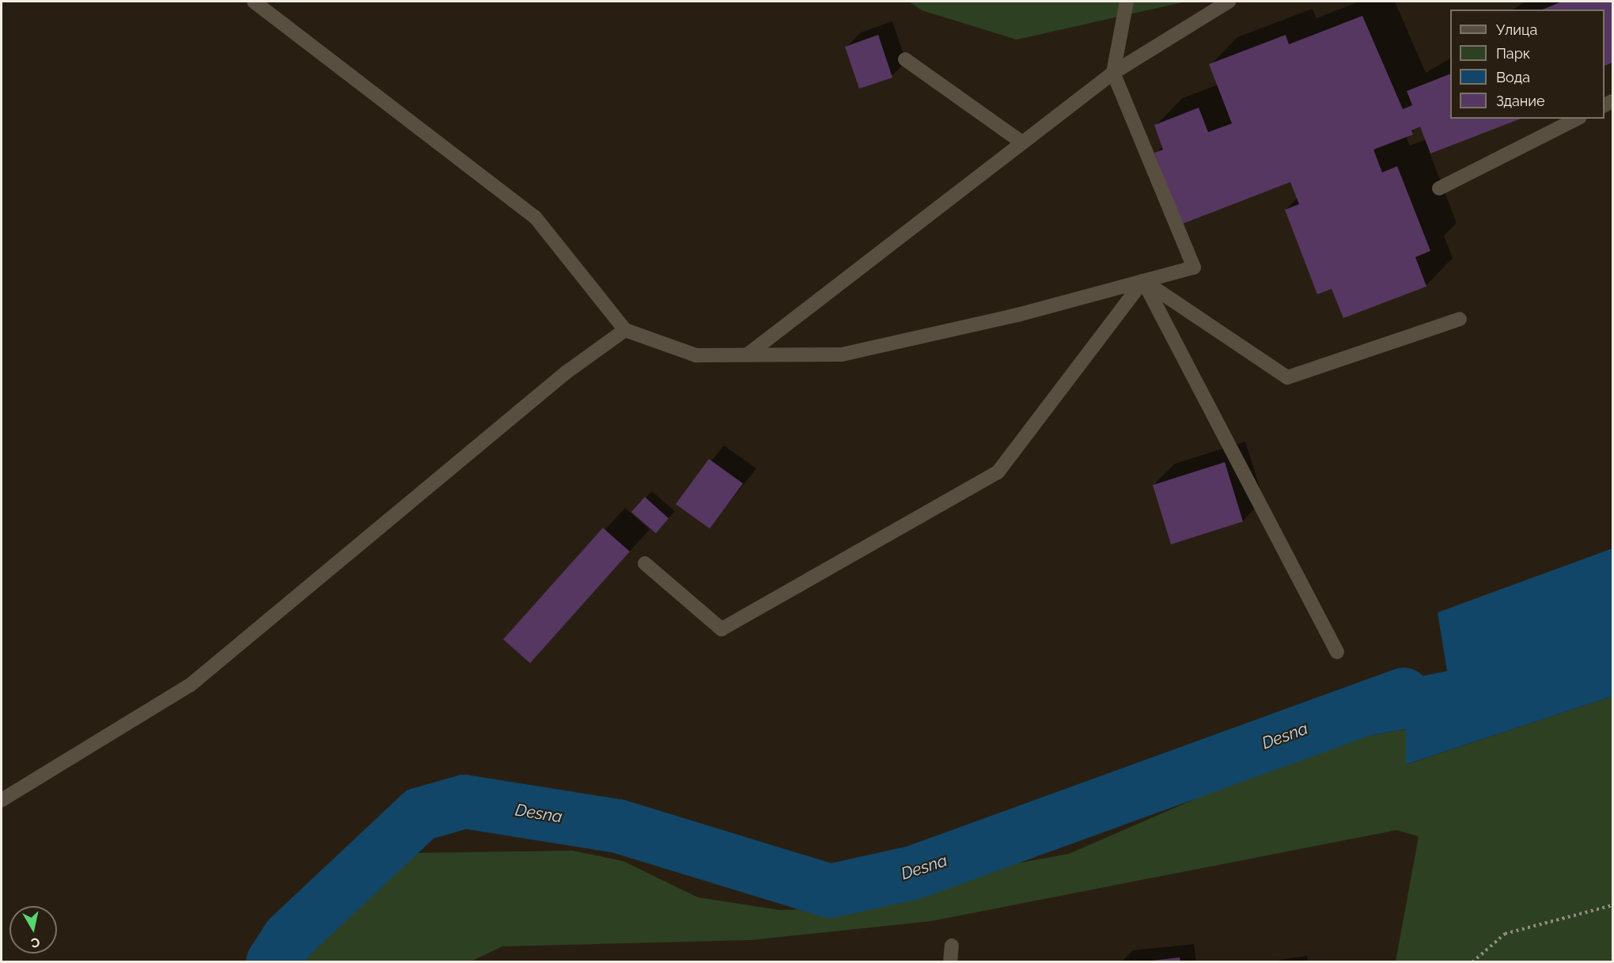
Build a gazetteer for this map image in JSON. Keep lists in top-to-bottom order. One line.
{"water":["Desna"],"legend":["Улица","Парк","Вода","Здание"],"north":"bottom"}
